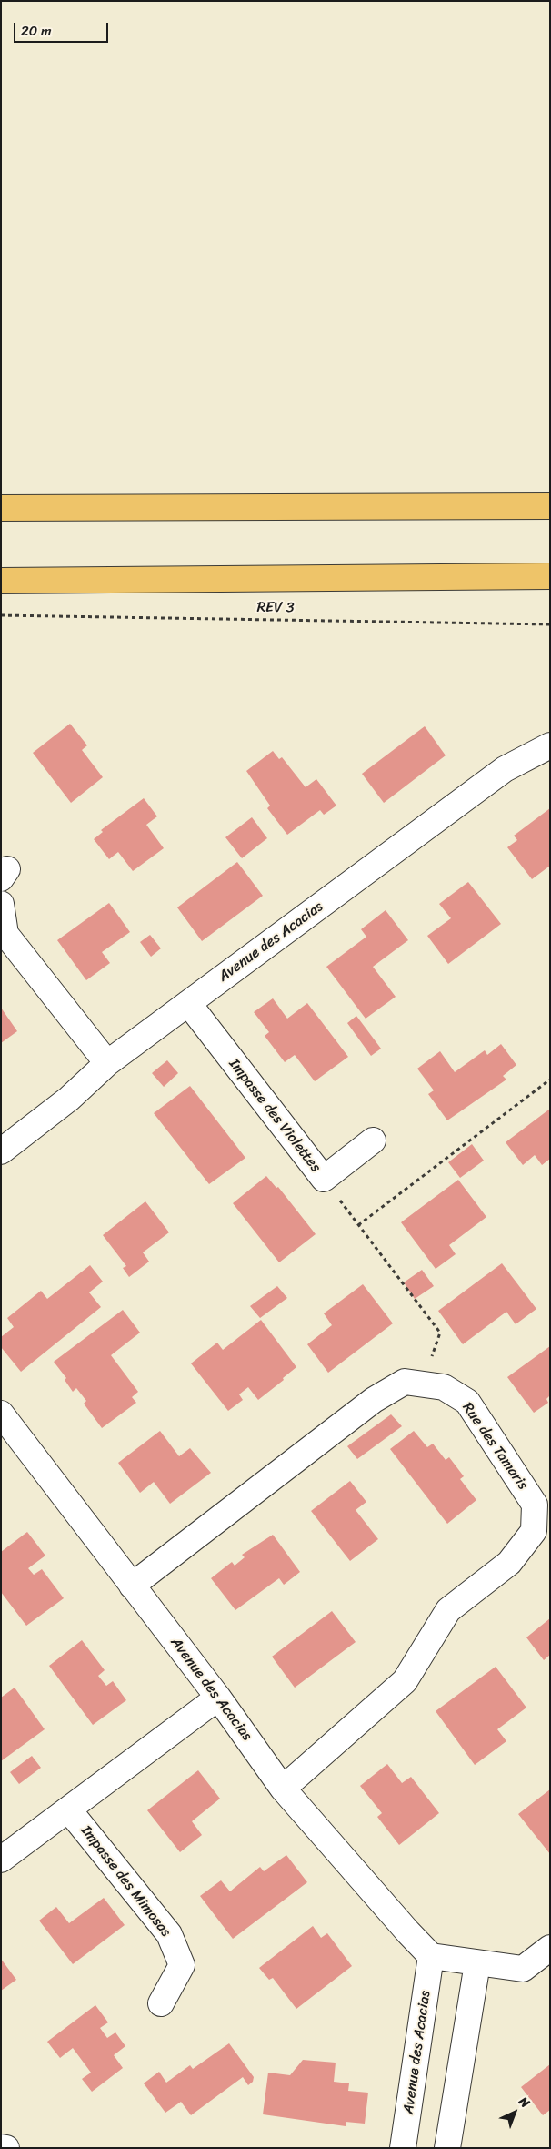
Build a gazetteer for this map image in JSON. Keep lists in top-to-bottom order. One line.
{"streets":{"street":["Avenue des Acacias","Impasse des Violettes","Rue des Tamaris","Impasse des Mimosas"],"path":["REV 3"]},"crossings":[["Avenue des Acacias","Impasse des Violettes"],["Avenue des Acacias","Rue des Tamaris"]],"scale_bar":"20 m","north":"top right"}
